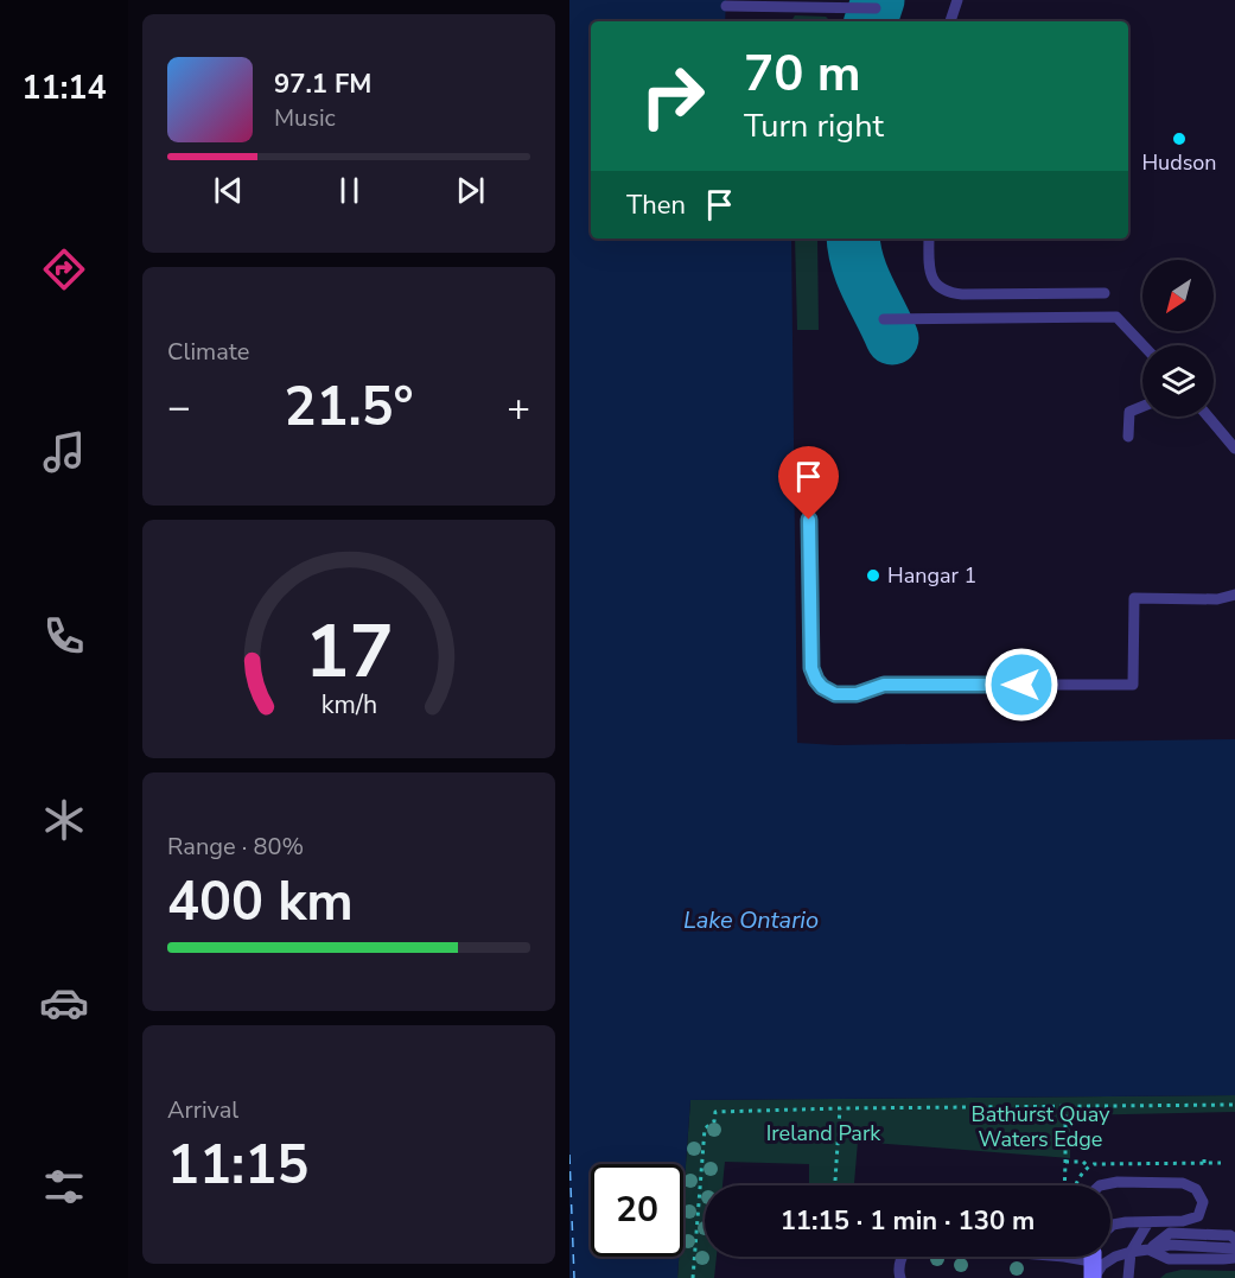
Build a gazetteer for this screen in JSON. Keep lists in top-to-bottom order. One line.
{"water":["Lake Ontario"],"parks":["Bathurst Quay Waters Edge","Ireland Park"],"places":["Hudson","Hangar 1"],"north":"bottom left","page":{"tabs":"11:14","turn":["70 m","Turn right"],"song":["97.1 FM","Music"],"then":"Then","tile":["Climate",["Range · 80%","400 km"],["Arrival","11:15"]],"heat":["−","21.5°","+"],"limit":"20","trip":"11:15 · 1 min · 130 m","gauge":["17","km/h"]}}
